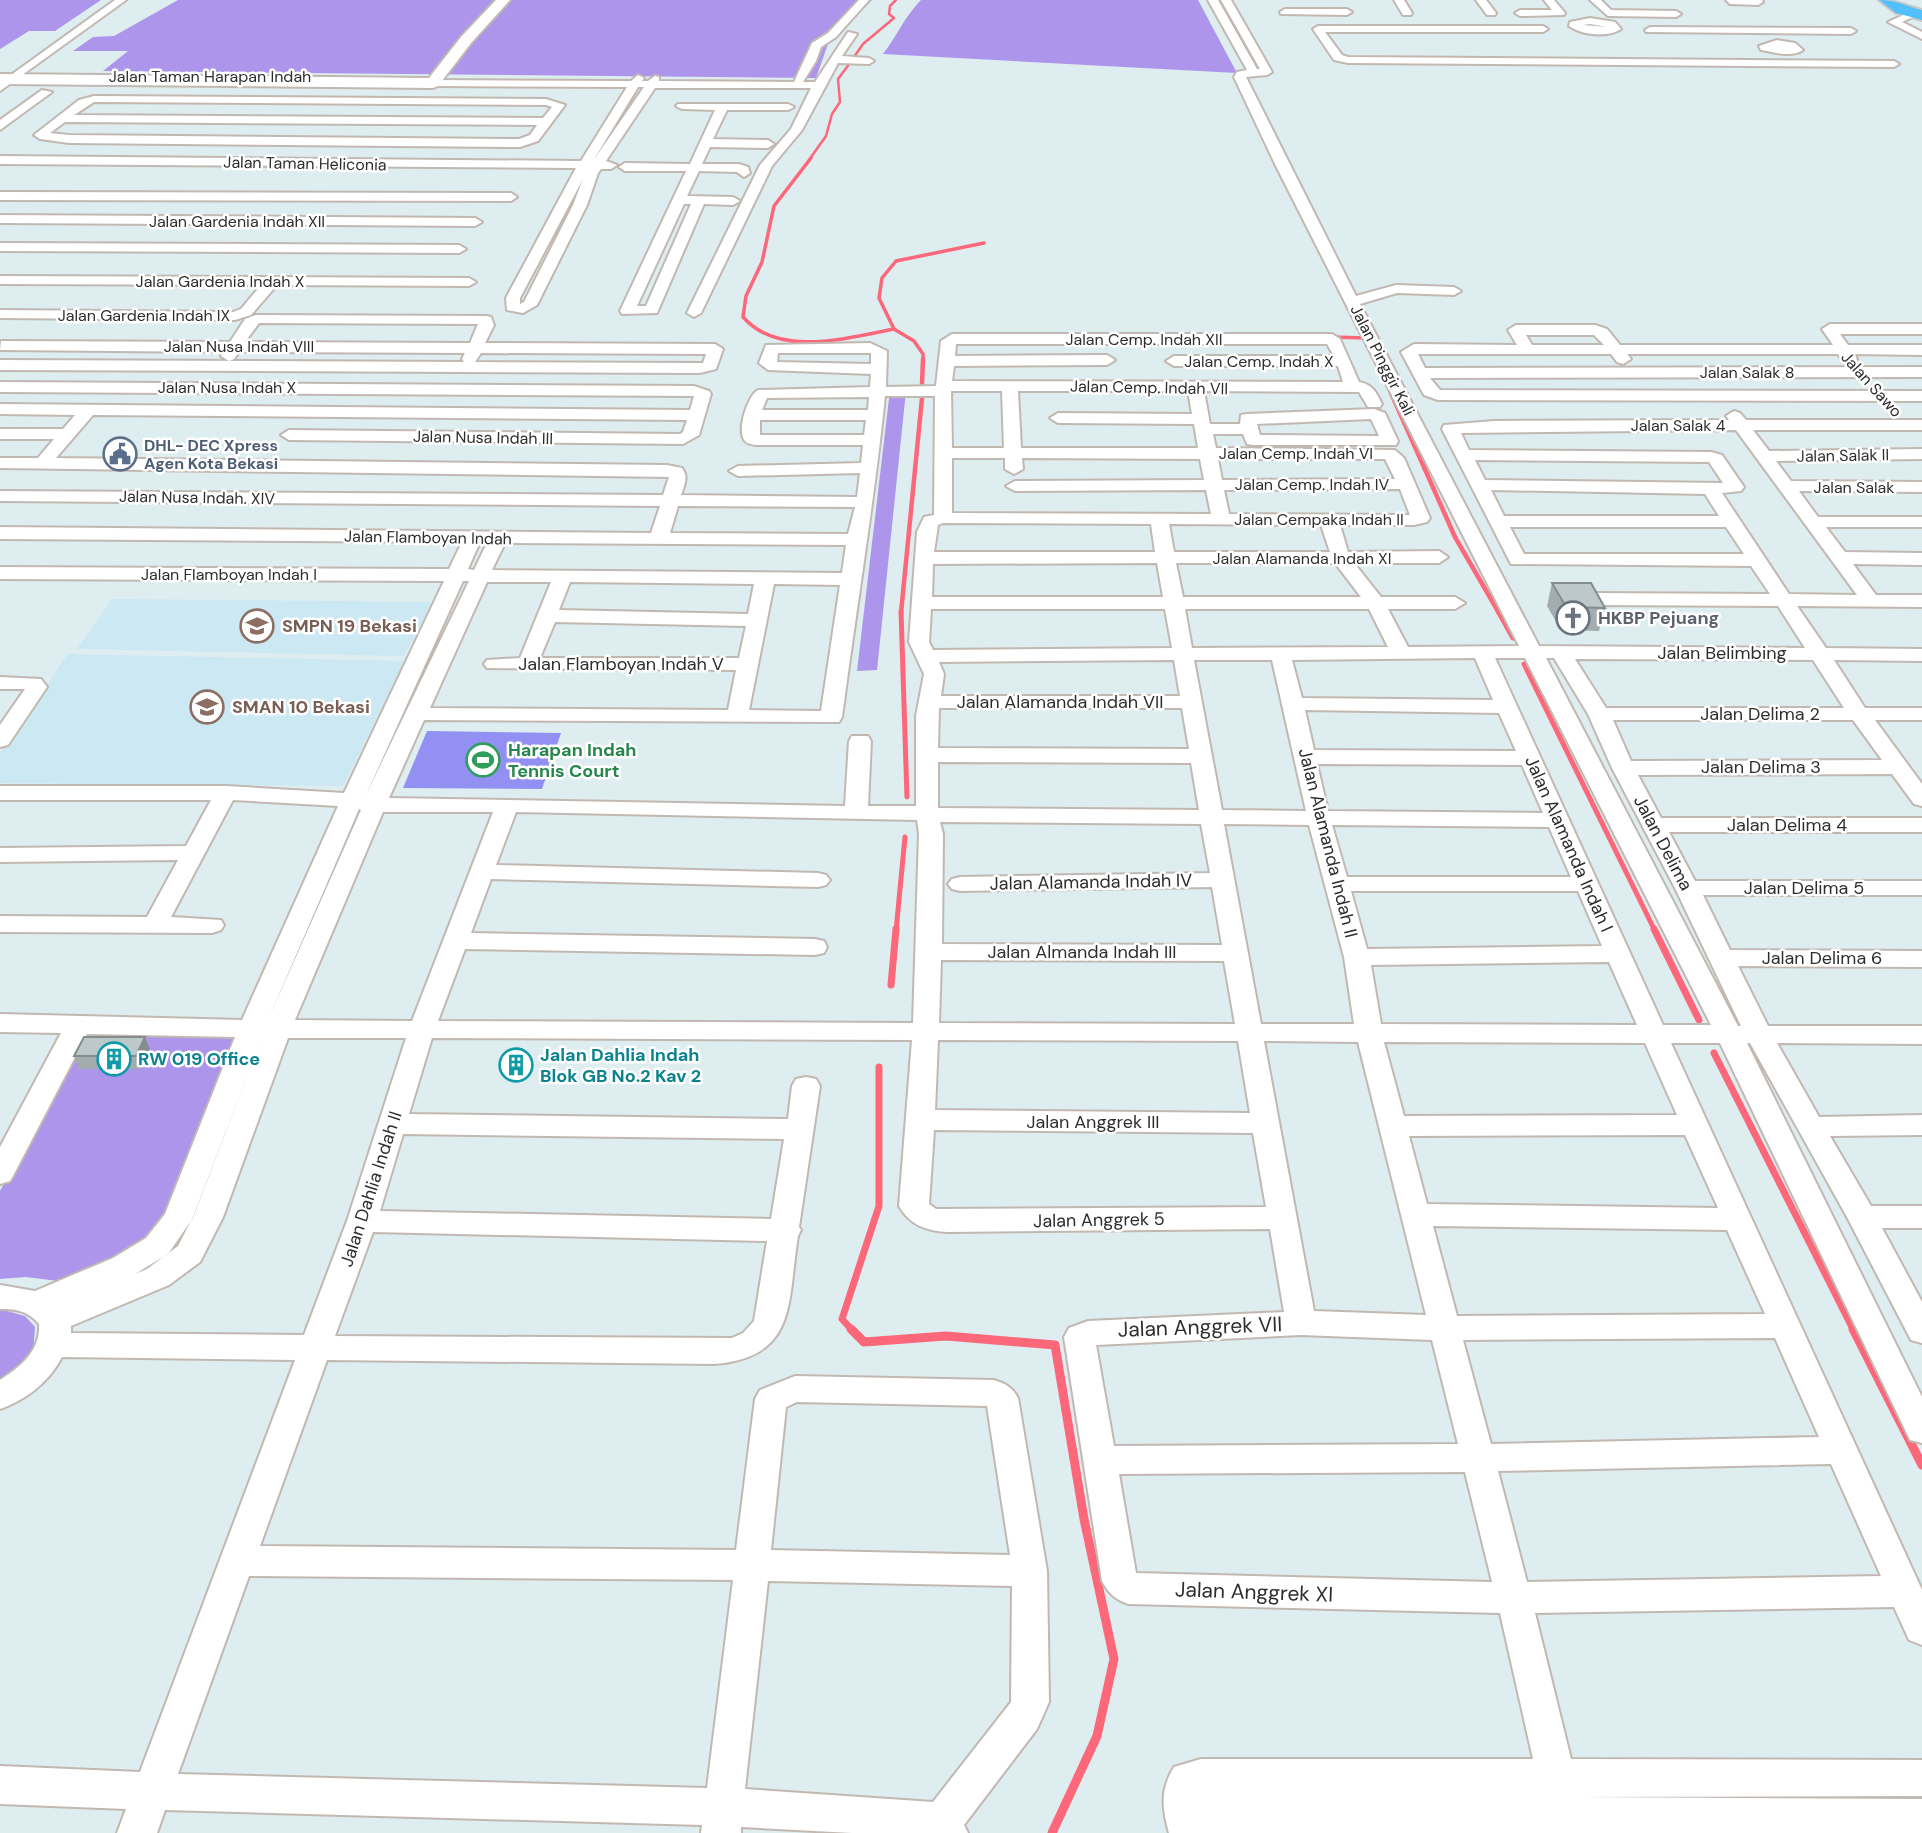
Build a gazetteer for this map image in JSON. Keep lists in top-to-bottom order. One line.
{"streets":{"street":["Jalan Taman Harapan Indah","Jalan Taman Heliconia","Jalan Gardenia Indah XII","Jalan Gardenia Indah X","Jalan Gardenia Indah IX","Jalan Cemp. Indah XII","Jalan Nusa Indah VIII","Jalan Pinggir Kali","Jalan Cemp. Indah X","Jalan Salak 8","Jalan Sawo","Jalan Nusa Indah X","Jalan Cemp. Indah VII","Jalan Salak 4","Jalan Nusa Indah III","Jalan Cemp. Indah VI","Jalan Salak II","Jalan Cemp. Indah IV","Jalan Salak","Jalan Nusa Indah. XIV","Jalan Cempaka Indah II","Jalan Flamboyan Indah","Jalan Alamanda Indah XI","Jalan Flamboyan Indah I","Jalan Belimbing","Jalan Flamboyan Indah V","Jalan Alamanda Indah VII","Jalan Delima 2","Jalan Delima 3","Jalan Delima 4","Jalan Alamanda Indah II","Jalan Delima","Jalan Alamanda Indah I","Jalan Alamanda Indah IV","Jalan Delima 5","Jalan Almanda Indah III","Jalan Delima 6","Jalan Anggrek III","Jalan Dahlia Indah II","Jalan Anggrek 5","Jalan Anggrek VII","Jalan Anggrek XI"]},"crossings":[["Jalan Gardenia Indah X","Jalan Gardenia Indah IX"],["Jalan Cemp. Indah XII","Jalan Cemp. Indah X"],["Jalan Cemp. Indah XII","Jalan Cemp. Indah VII"],["Jalan Cemp. Indah XII","Jalan Cempaka Indah II"],["Jalan Pinggir Kali","Jalan Belimbing"],["Jalan Salak 8","Jalan Sawo"],["Jalan Sawo","Jalan Salak 4"],["Jalan Nusa Indah X","Jalan Nusa Indah III"],["Jalan Cemp. Indah VI","Jalan Cemp. Indah IV"],["Jalan Cemp. Indah VI","Jalan Cempaka Indah II"],["Jalan Cemp. Indah IV","Jalan Cempaka Indah II"],["Jalan Belimbing","Jalan Alamanda Indah II"],["Jalan Belimbing","Jalan Delima"],["Jalan Belimbing","Jalan Alamanda Indah I"],["Jalan Delima 2","Jalan Delima"],["Jalan Delima 3","Jalan Delima"],["Jalan Delima 4","Jalan Delima"],["Jalan Alamanda Indah II","Jalan Anggrek VII"],["Jalan Alamanda Indah II","Jalan Anggrek XI"],["Jalan Delima","Jalan Delima 5"],["Jalan Delima","Jalan Delima 6"],["Jalan Alamanda Indah I","Jalan Anggrek VII"],["Jalan Anggrek III","Jalan Anggrek 5"],["Jalan Anggrek VII","Jalan Anggrek XI"]],"places":{"public building":["DHL- DEC Xpress Agen Kota Bekasi"],"church":["HKBP Pejuang"],"school or university":["SMPN 19 Bekasi","SMAN 10 Bekasi"],"sports":["Harapan Indah Tennis Court"],"building":["RW 019 Office","Jalan Dahlia Indah Blok GB No.2 Kav 2"]}}
